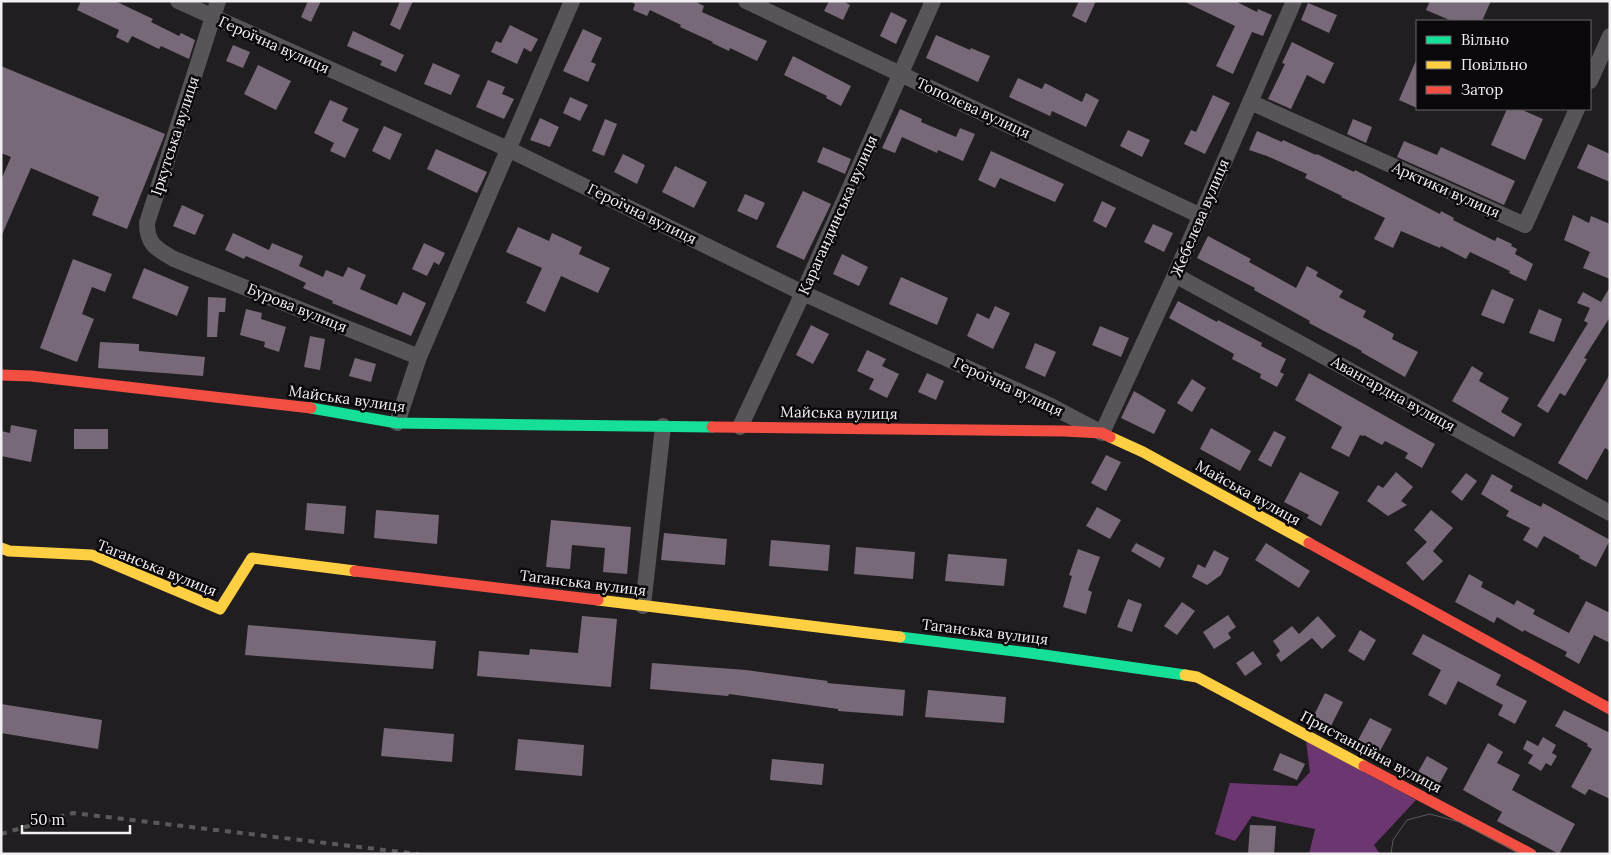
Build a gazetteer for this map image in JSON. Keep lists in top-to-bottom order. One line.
{"streets":{"street":["Героїчна вулиця","Тополєва вулиця","Іркутська вулиця","Арктики вулиця","Карагандинська вулиця","Жебелєва вулиця","Бурова вулиця","Авангардна вулиця","Майська вулиця","Таганська вулиця","Пристанційна вулиця"]},"crossings":[["Героїчна вулиця","Іркутська вулиця"],["Героїчна вулиця","Карагандинська вулиця"],["Героїчна вулиця","Жебелєва вулиця"],["Героїчна вулиця","Майська вулиця"],["Тополєва вулиця","Карагандинська вулиця"],["Тополєва вулиця","Жебелєва вулиця"],["Іркутська вулиця","Бурова вулиця"],["Арктики вулиця","Жебелєва вулиця"],["Карагандинська вулиця","Майська вулиця"],["Жебелєва вулиця","Авангардна вулиця"],["Жебелєва вулиця","Майська вулиця"],["Таганська вулиця","Пристанційна вулиця"]],"legend":["Вільно","Повільно","Затор"],"scale_bar":"50 m"}
